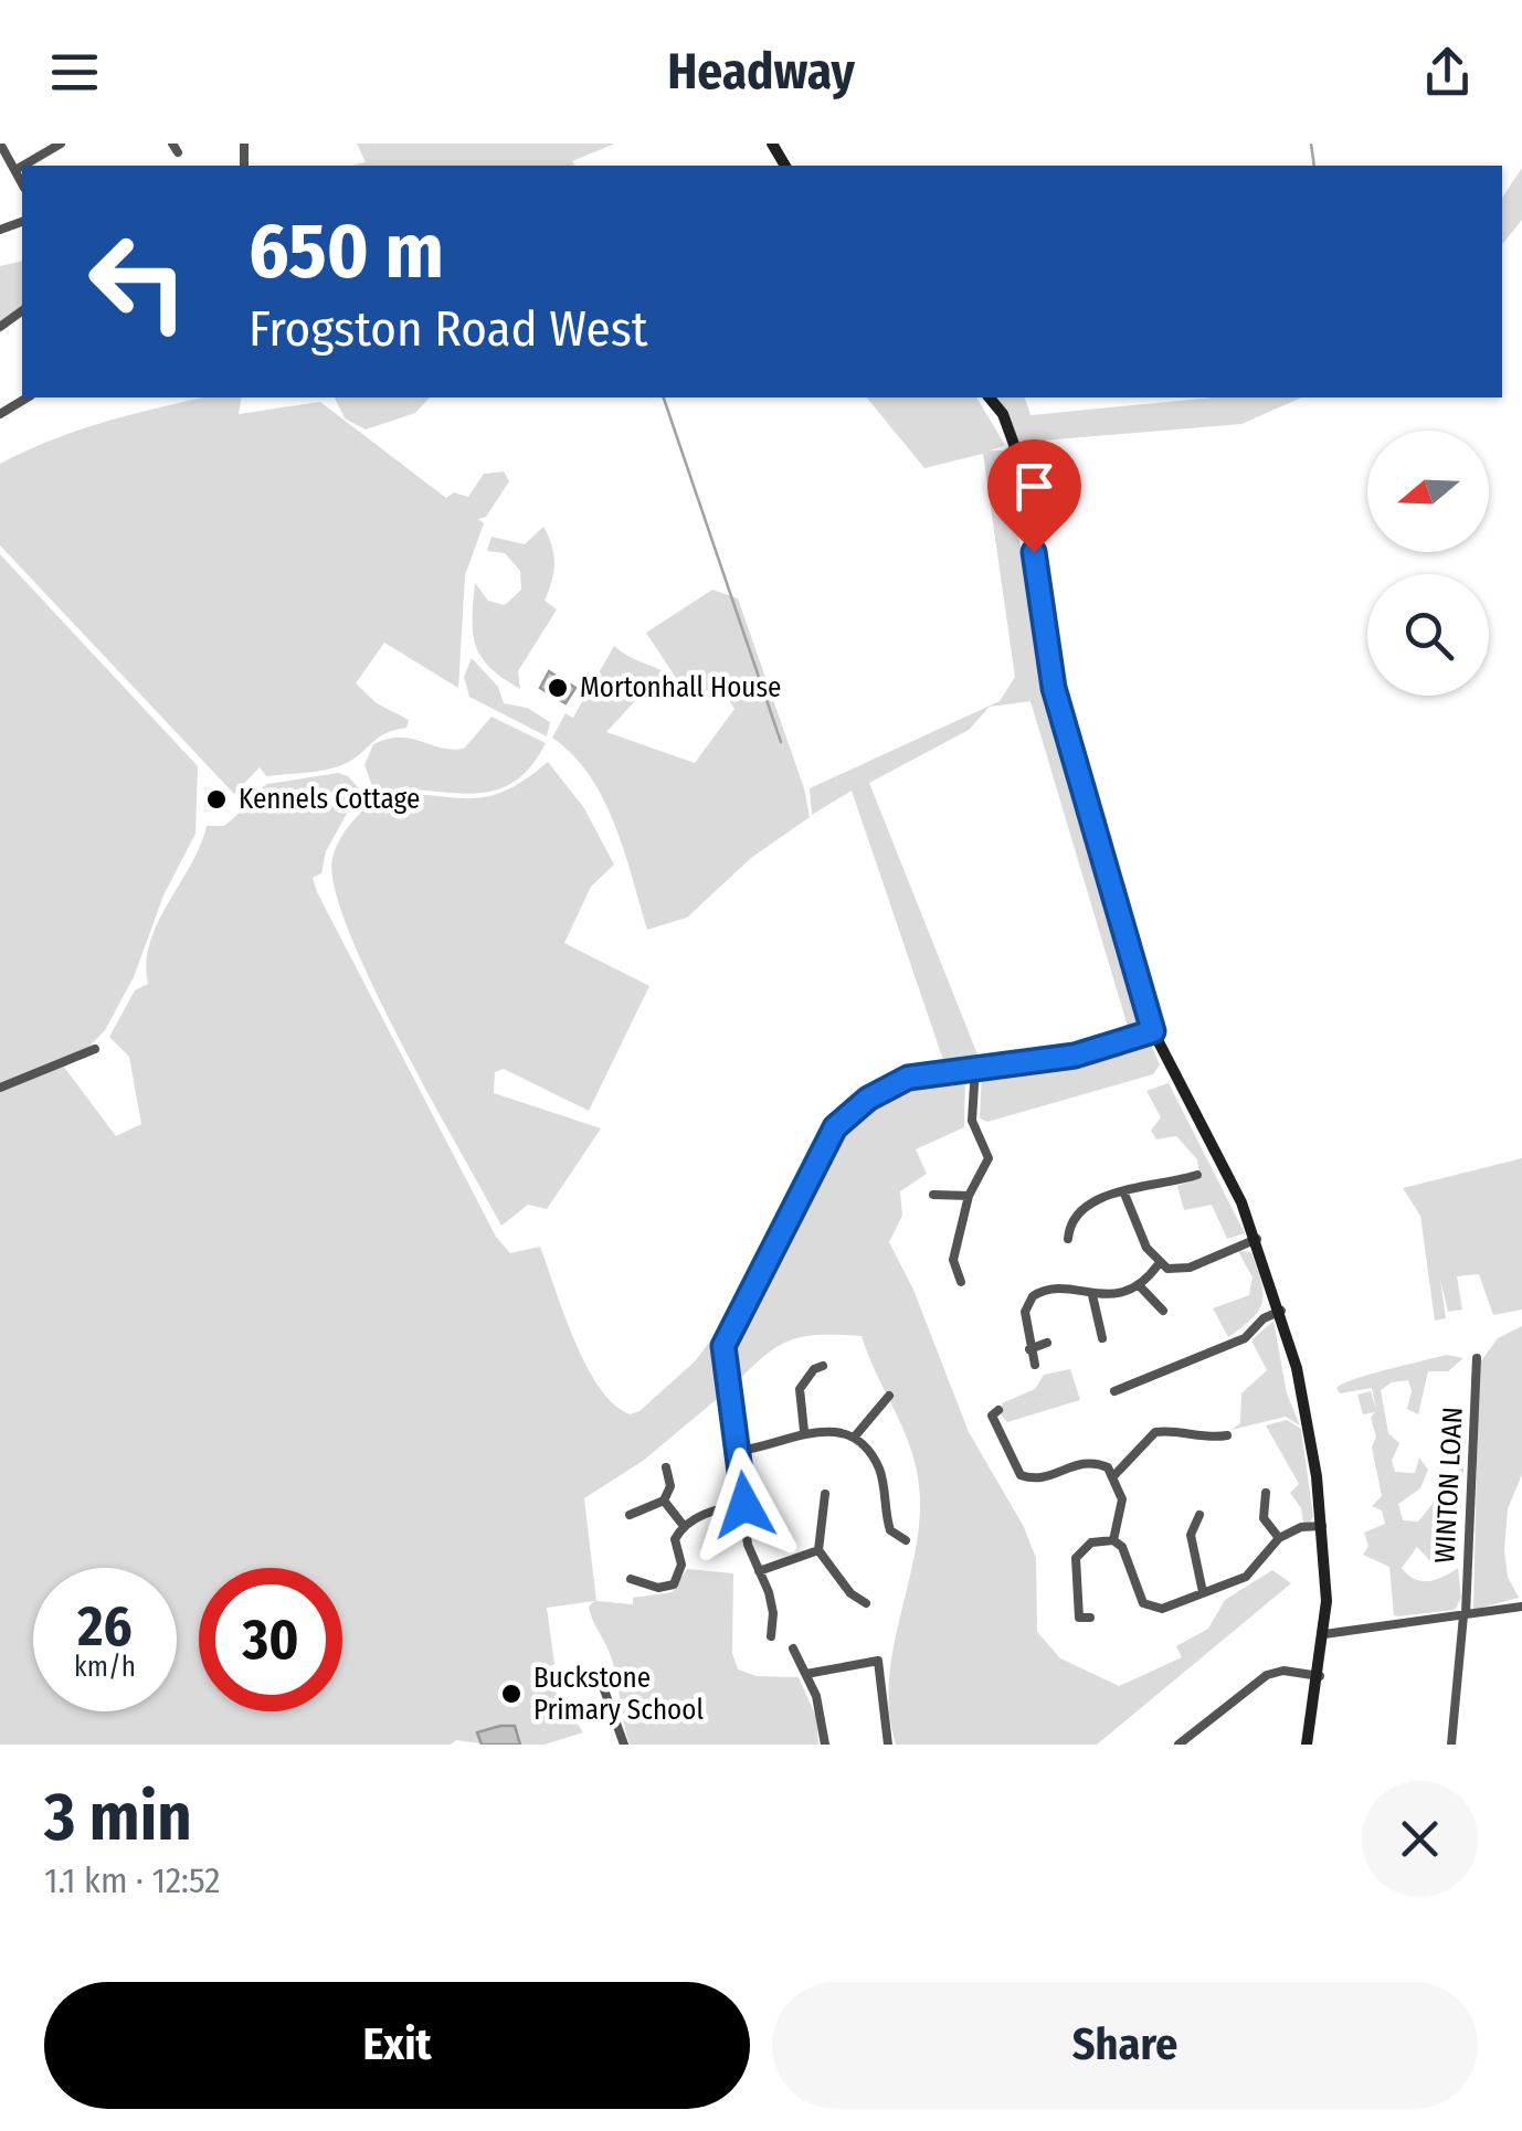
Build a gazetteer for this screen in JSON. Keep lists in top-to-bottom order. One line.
{"streets":{"street":["WINTON LOAN"]},"places":["Mortonhall House","Kennels Cottage","Buckstone Primary School"],"north":"left","page":{"header":"Headway","turn":["650 m","Frogston Road West"],"speed":"26 km/h","limit":"30","heading":["3 min","1.1 km · 12:52"],"buttons":["Exit","Share"]}}
